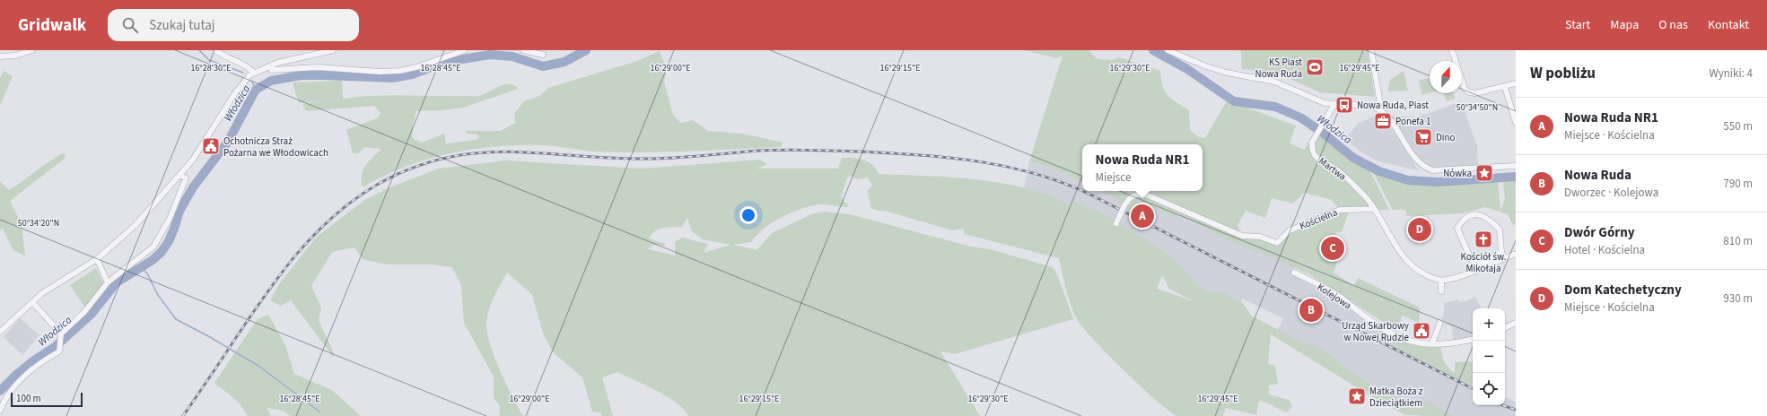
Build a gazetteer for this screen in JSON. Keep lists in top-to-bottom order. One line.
{"streets":{"street":["Martwa","Kościelna","Kolejowa"]},"crossings":[["Martwa","Kościelna"]],"water":["Włodzica"],"places":{"sports":["KS Piast Nowa Ruda"],"bus stop":["Nowa Ruda, Piast"],"office":["Ponefa 1"],"supermarket":["Dino"],"public building":["Ochotnicza Straż Pożarna we Włodowicach","Urząd Skarbowy w Nowej Rudzie"],"place":["Nówka","Matka Boża z Dzieciątkiem"],"church":["Kościół św. Mikołaja"]},"scale_bar":"100 m","north":"top","page":{"header":"Gridwalk","search":"Szukaj tutaj","nav":["Start","Mapa","O nas","Kontakt"],"heading":["W pobliżu","Wyniki: 4"],"list":[{"mark":"A","name":"Nowa Ruda NR1","note":"Miejsce · Kościelna","value":"550 m"},{"mark":"B","name":"Nowa Ruda","note":"Dworzec · Kolejowa","value":"790 m"},{"mark":"C","name":"Dwór Górny","note":"Hotel · Kościelna","value":"810 m"},{"mark":"D","name":"Dom Katechetyczny","note":"Miejsce · Kościelna","value":"930 m"}],"popup":["Nowa Ruda NR1","Miejsce"],"pins":["A","D","C","B"],"map_buttons":["+","−"],"scale":"100 m"},"coordinates":["16°28'30\"E","16°28'45\"E","16°29'00\"E","16°29'15\"E","16°29'30\"E","16°29'45\"E","50°34'50\"N","50°34'20\"N"]}
